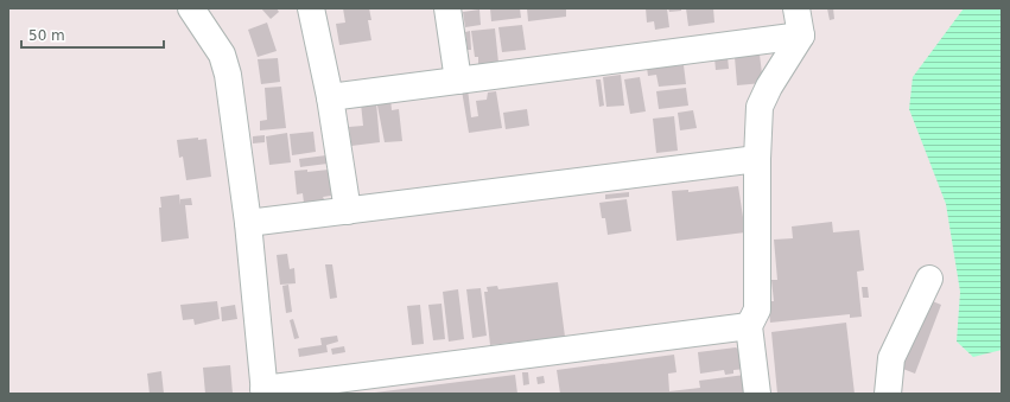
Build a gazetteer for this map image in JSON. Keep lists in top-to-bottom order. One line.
{"scale_bar":"50 m"}
